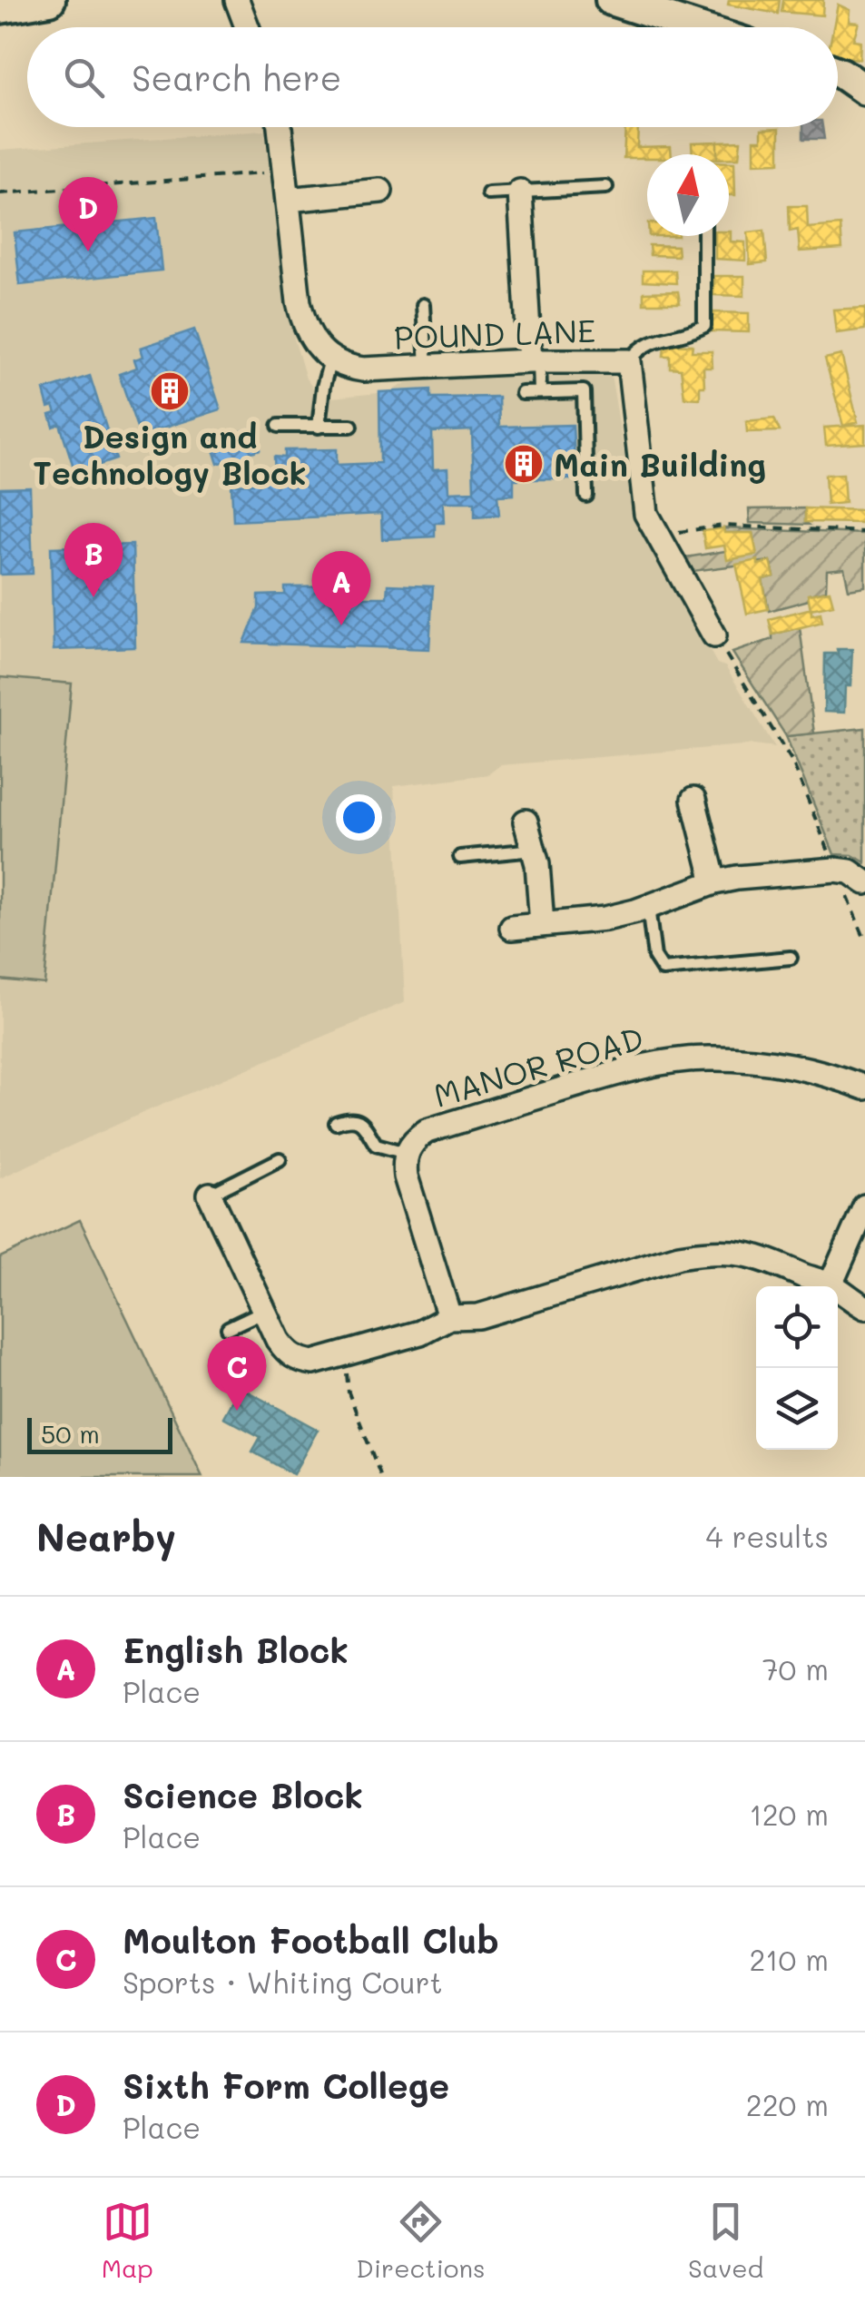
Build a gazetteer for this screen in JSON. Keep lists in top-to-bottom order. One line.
{"streets":{"street":["POUND LANE","MANOR ROAD"]},"places":{"building":["Design and Technology Block","Main Building"]},"scale_bar":"50 m","north":"top","page":{"search":"Search here","pins":["D","B","A","C"],"scale":"50 m","heading":["Nearby","4 results"],"list":[{"mark":"A","name":"English Block","note":"Place","value":"70 m"},{"mark":"B","name":"Science Block","note":"Place","value":"120 m"},{"mark":"C","name":"Moulton Football Club","note":"Sports · Whiting Court","value":"210 m"},{"mark":"D","name":"Sixth Form College","note":"Place","value":"220 m"}],"nav":["Map","Directions","Saved"]}}
